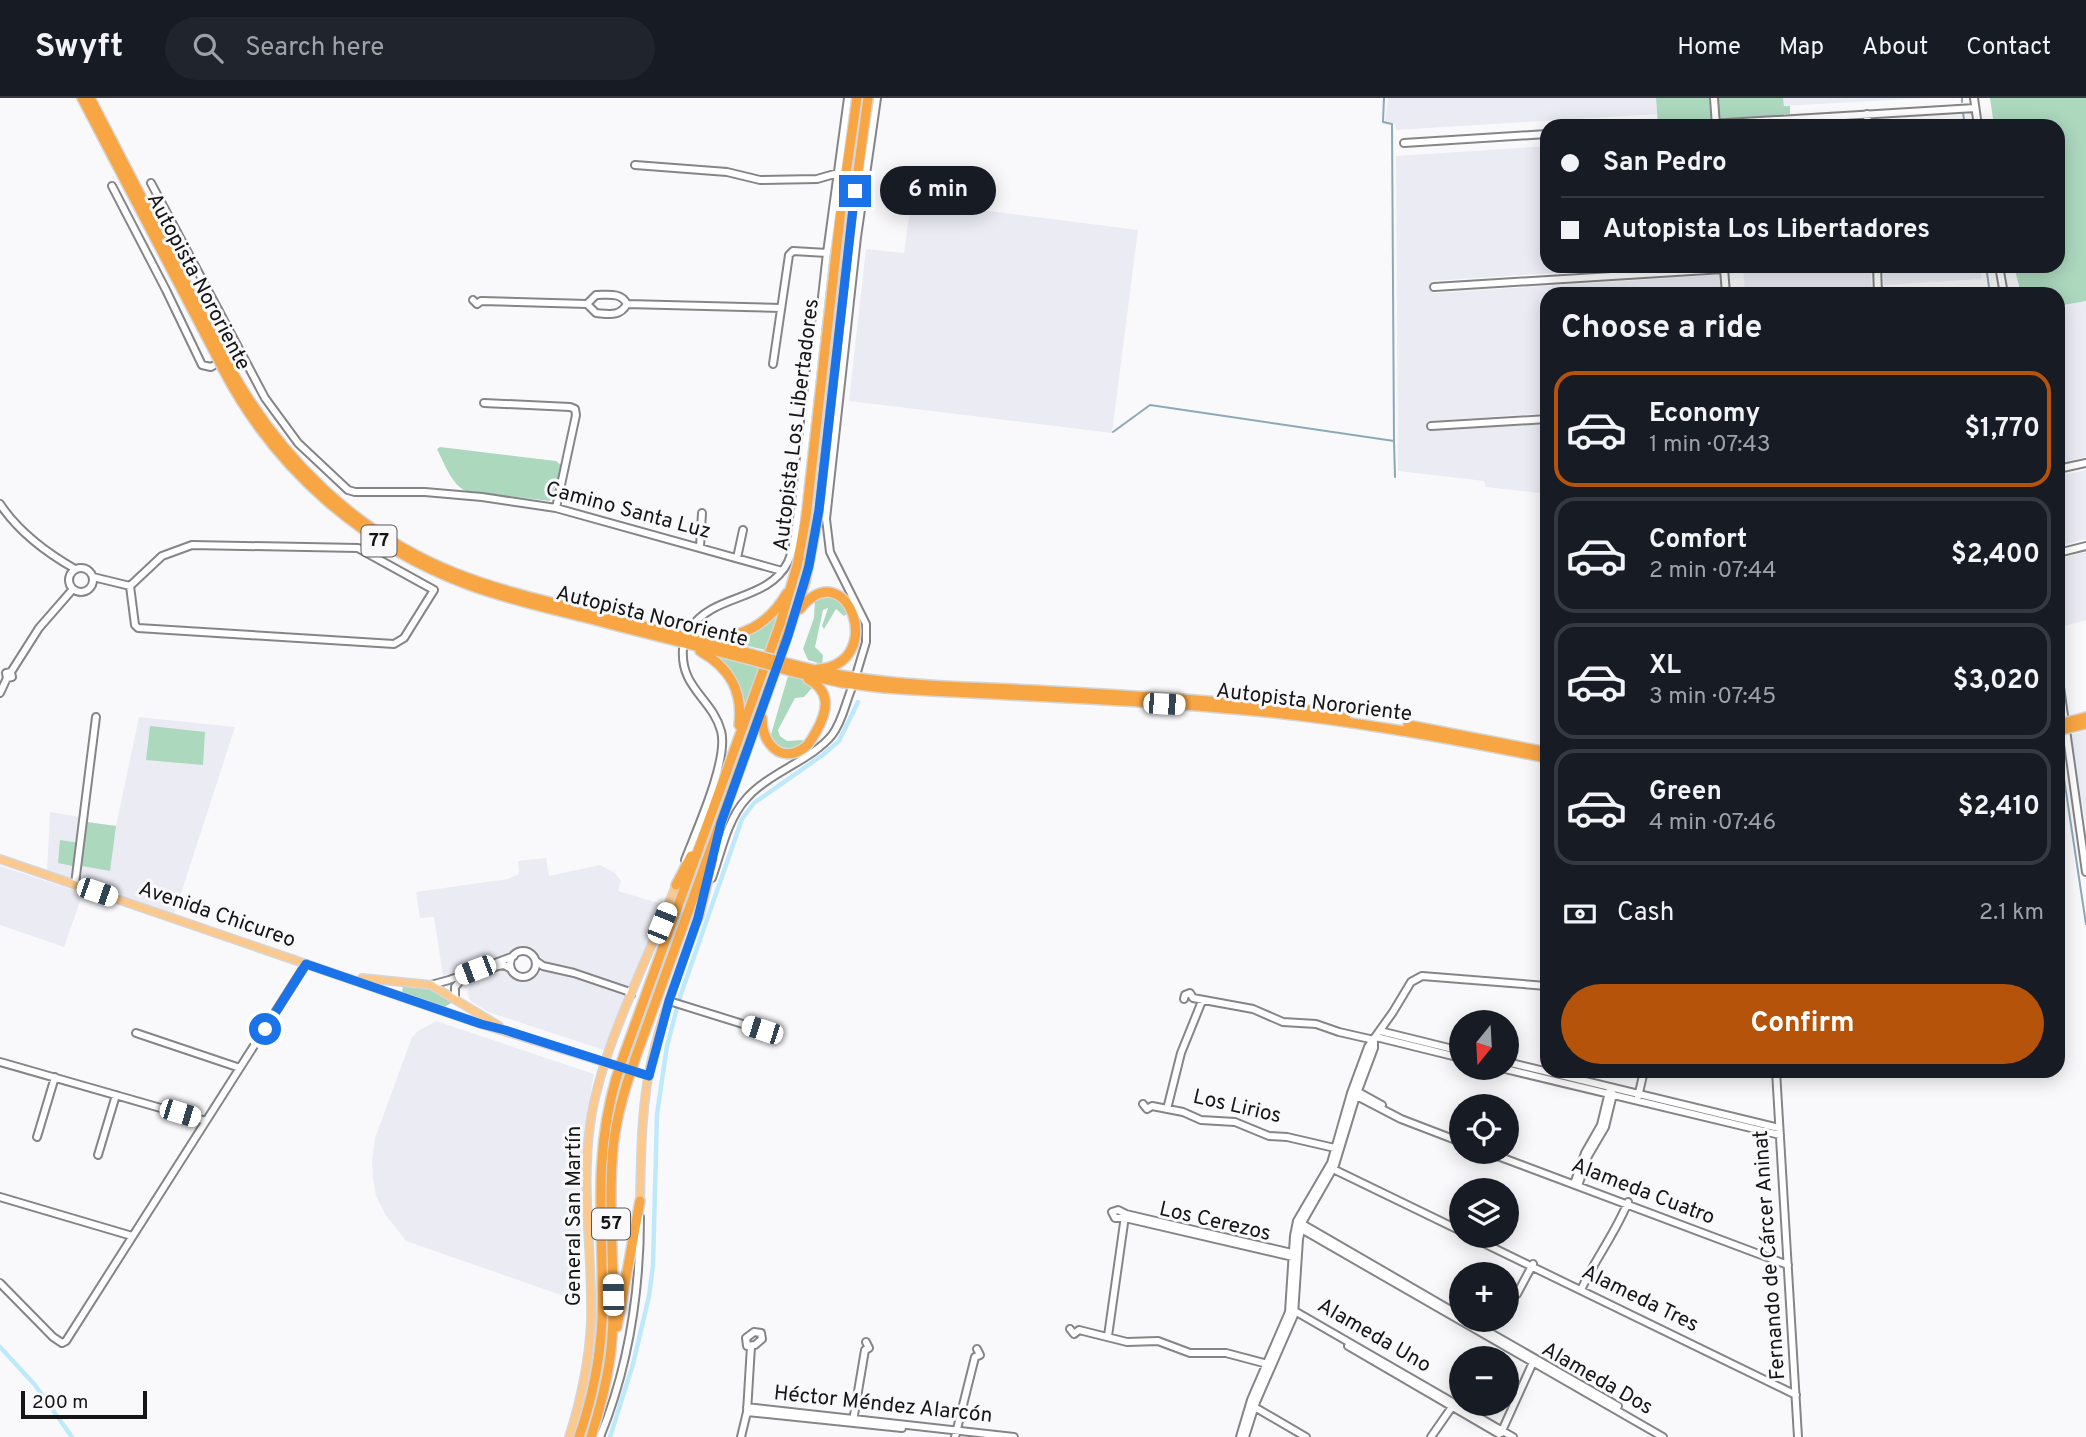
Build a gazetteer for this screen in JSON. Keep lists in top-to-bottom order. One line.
{"streets":{"highway":["Autopista Nororiente","Autopista Los Libertadores","77","57"],"main road":["Avenida Chicureo","General San Martín"],"street":["Camino Santa Luz","Los Lirios","Alameda Cuatro","Los Cerezos","Fernando de Cárcer Aninat","Alameda Tres","Alameda Uno","Alameda Dos","Héctor Méndez Alarcón"]},"crossings":[["Autopista Nororiente","General San Martín"],["Avenida Chicureo","General San Martín"],["Alameda Cuatro","Fernando de Cárcer Aninat"],["Fernando de Cárcer Aninat","Alameda Tres"]],"scale_bar":"200 m","north":"bottom","page":{"header":"Swyft","search":"Search here","nav":["Home","Map","About","Contact"],"banner":["San Pedro","Autopista Los Libertadores"],"bubble":"6 min","heading":"Choose a ride","list":[{"name":"Economy","note":"1 min · 07:43","value":"$1,770"},{"name":"Comfort","note":"2 min · 07:44","value":"$2,400"},{"name":"XL","note":"3 min · 07:45","value":"$3,020"},{"name":"Green","note":"4 min · 07:46","value":"$2,410"}],"pay":["Cash","2.1 km"],"buttons":"Confirm","map_buttons":["+","−"],"scale":"200 m"}}
